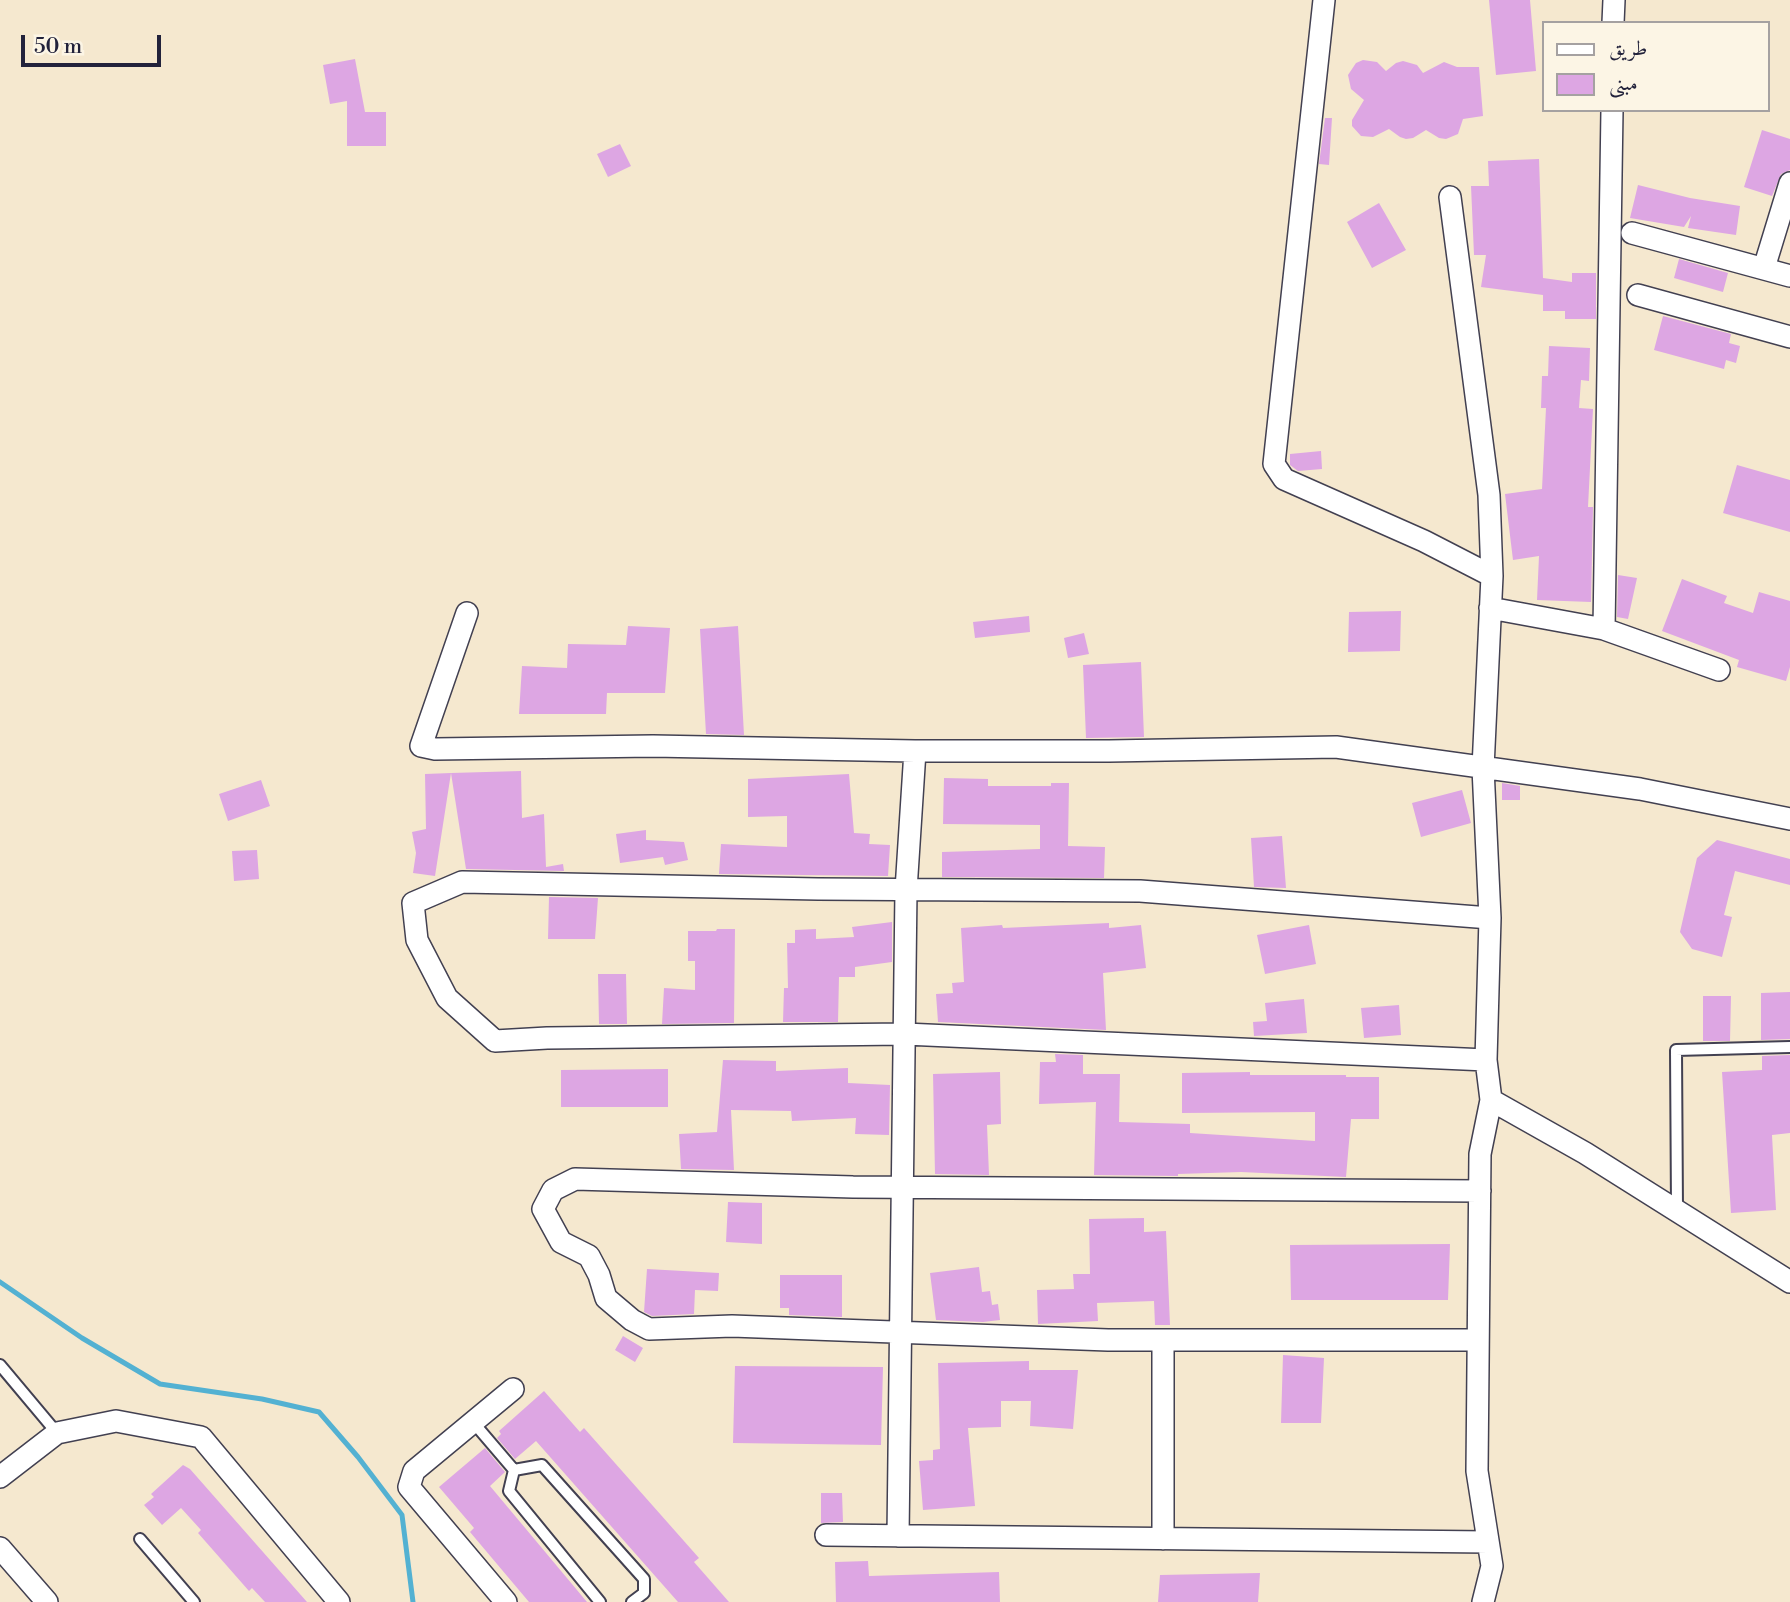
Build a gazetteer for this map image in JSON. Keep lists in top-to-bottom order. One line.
{"legend":["طريق","مبنى"],"scale_bar":"50 m"}
